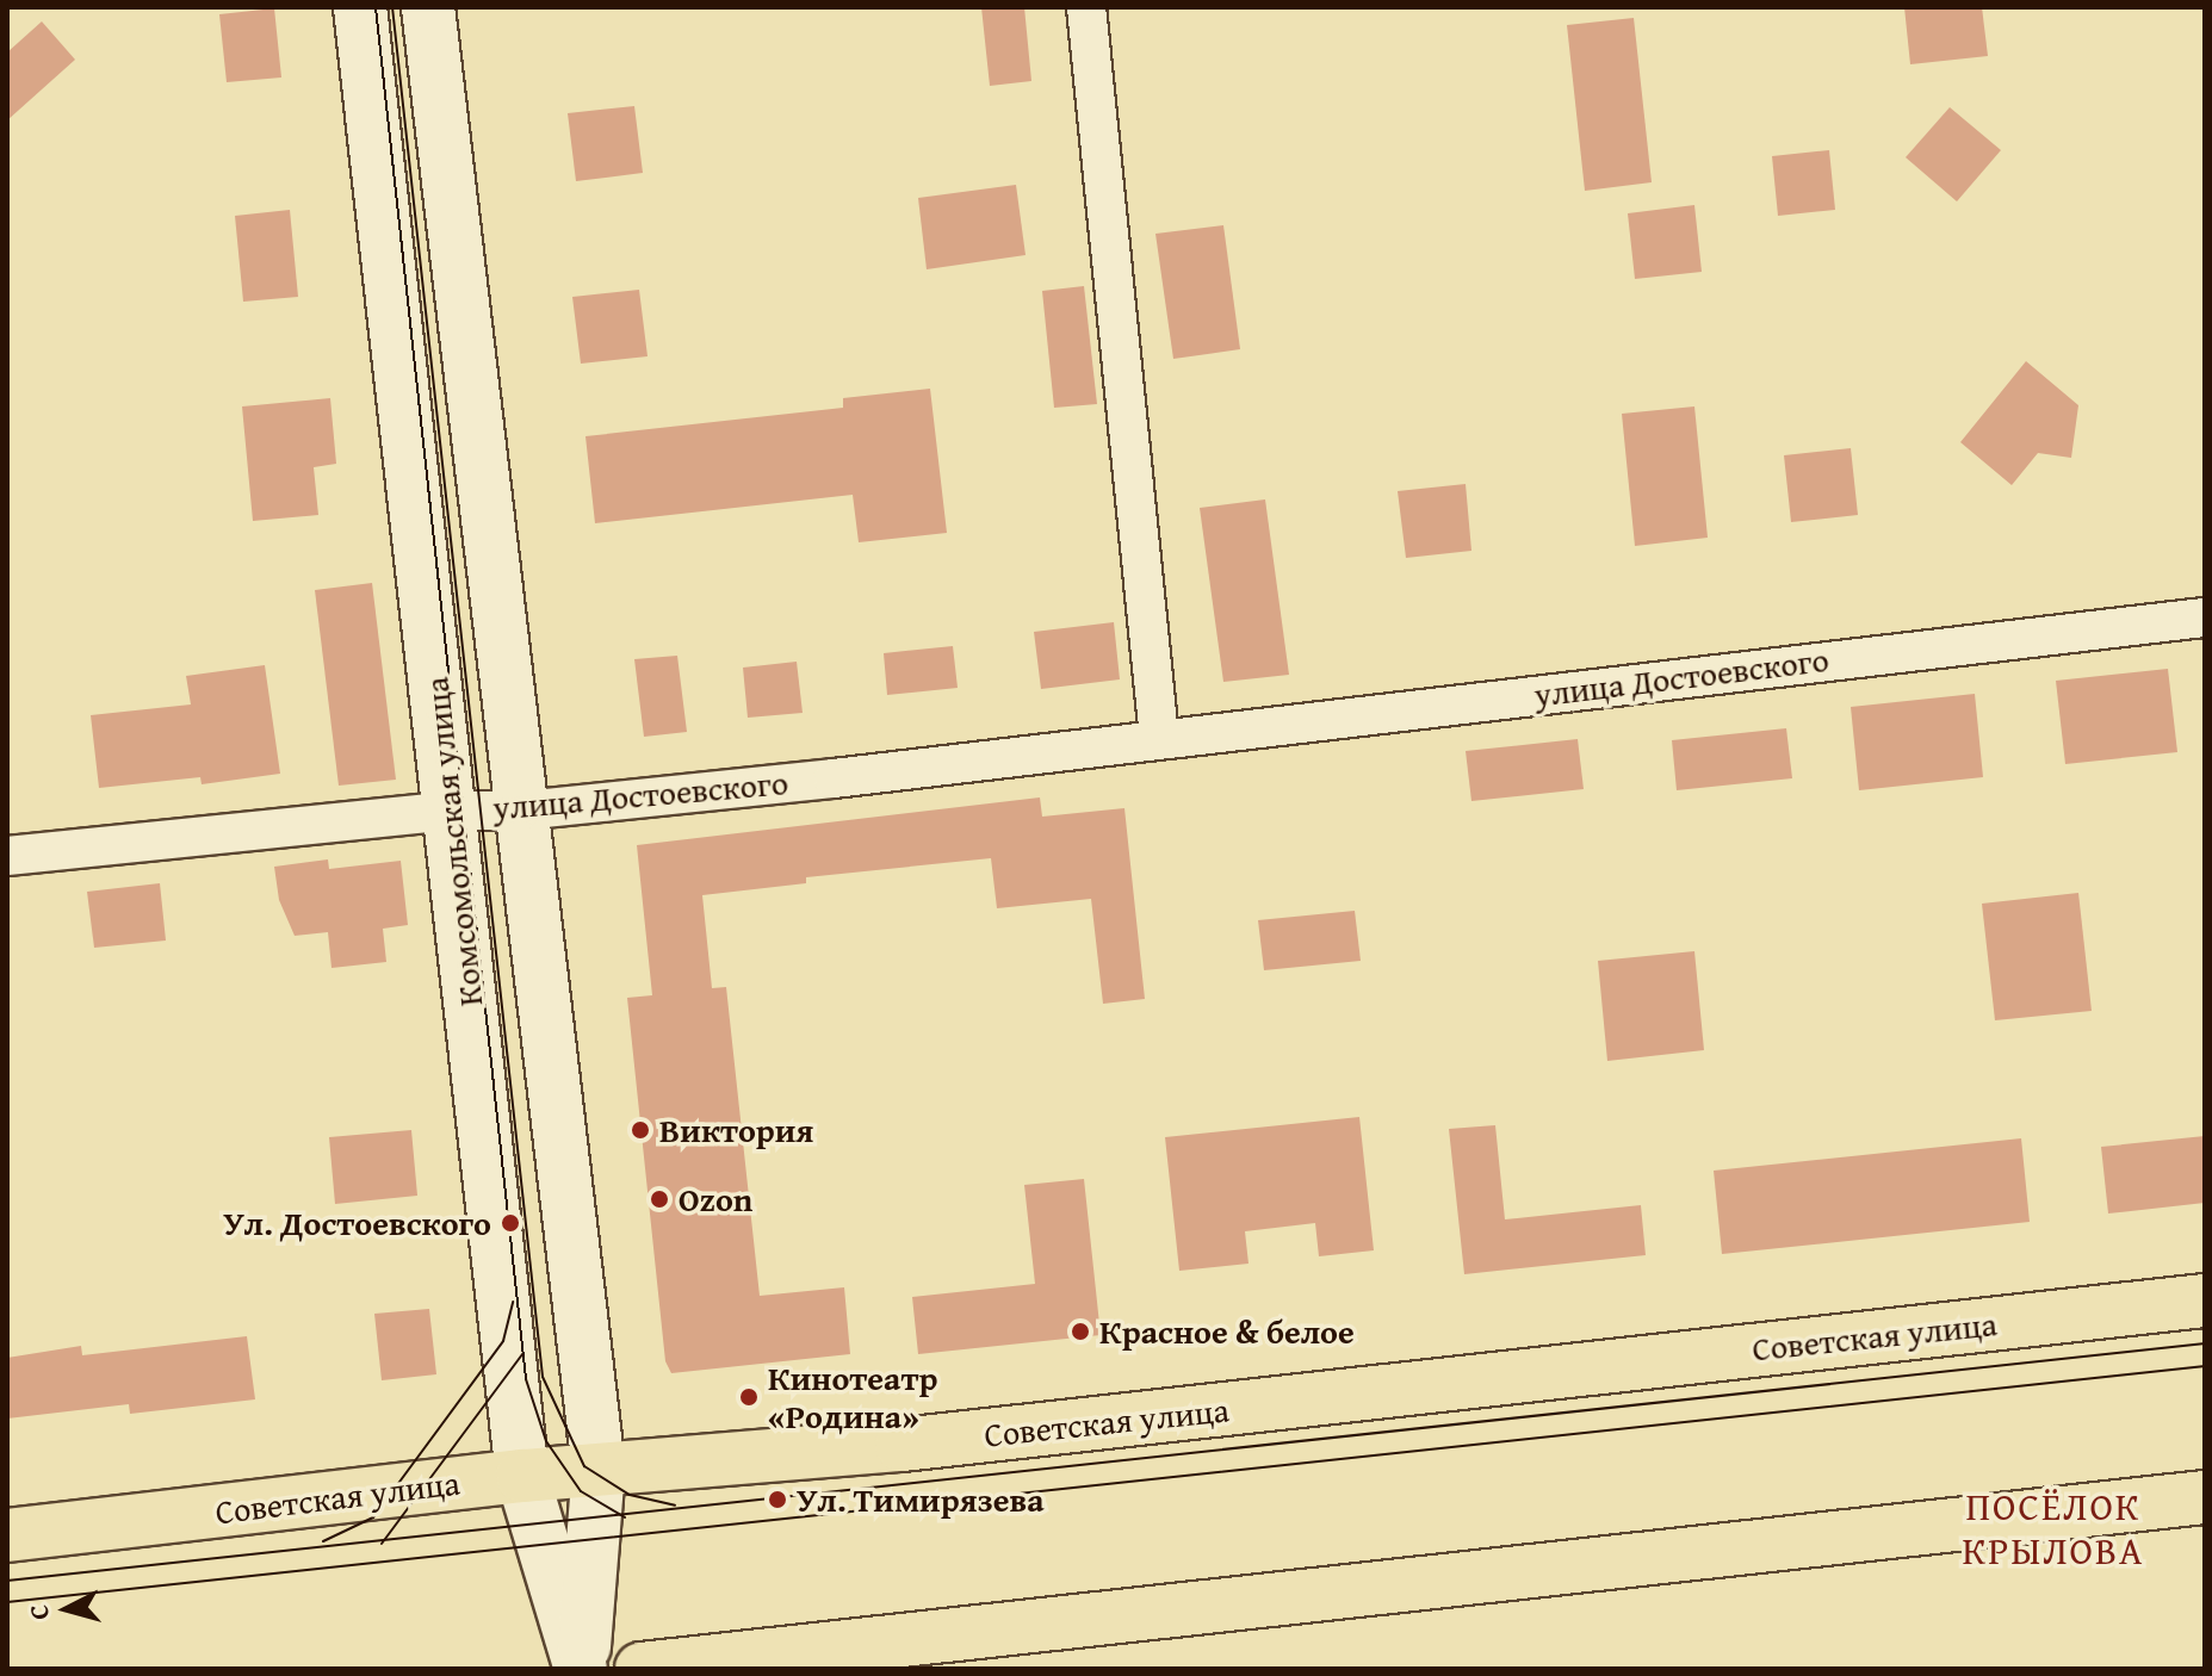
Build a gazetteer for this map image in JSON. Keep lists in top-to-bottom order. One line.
{"streets":{"main road":["Комсомольская улица","Советская улица"],"street":["улица Достоевского"]},"crossings":[["улица Достоевского","Комсомольская улица"],["Комсомольская улица","Советская улица"]],"districts":["ПОСЁЛОК КРЫЛОВА"],"places":["Виктория","Ozon","Ул. Достоевского","Красное & белое","Кинотеатр «Родина»","Ул. Тимирязева"],"north":"left"}
